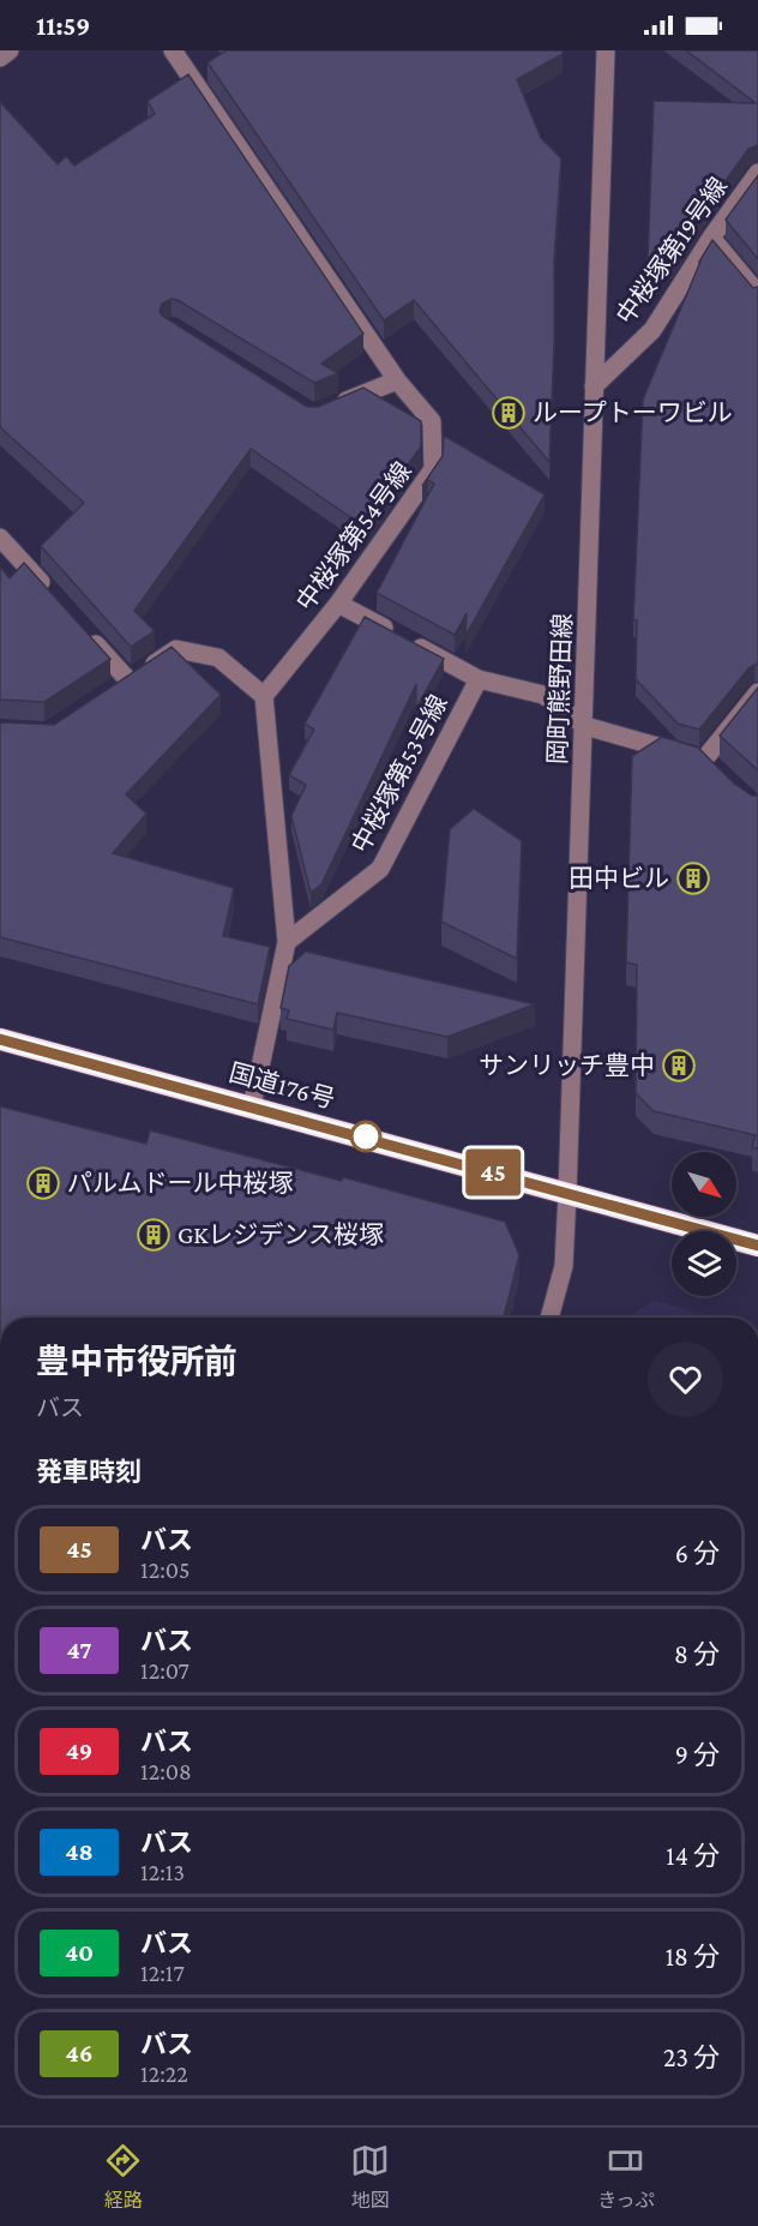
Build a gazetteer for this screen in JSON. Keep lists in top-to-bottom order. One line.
{"streets":{"highway":["国道176号"],"street":["中桜塚第19号線","中桜塚第54号線","岡町熊野田線","中桜塚第53号線"]},"crossings":[["中桜塚第19号線","岡町熊野田線"],["中桜塚第54号線","中桜塚第53号線"],["岡町熊野田線","中桜塚第53号線"],["岡町熊野田線","国道176号"]],"places":{"building":["ループトーワビル","田中ビル","サンリッチ豊中","パルムドール中桜塚","GKレジデンス桜塚"]},"lines":["bus line 45"],"north":"bottom right","page":{"status":"11:59","on_map":"45","heading":[["豊中市役所前","バス"],"発車時刻"],"list":[{"mark":"45","name":"バス","note":"12:05","value":"6 分"},{"mark":"47","name":"バス","note":"12:07","value":"8 分"},{"mark":"49","name":"バス","note":"12:08","value":"9 分"},{"mark":"48","name":"バス","note":"12:13","value":"14 分"},{"mark":"40","name":"バス","note":"12:17","value":"18 分"},{"mark":"46","name":"バス","note":"12:22","value":"23 分"}],"tabs":["経路","地図","きっぷ"]}}
